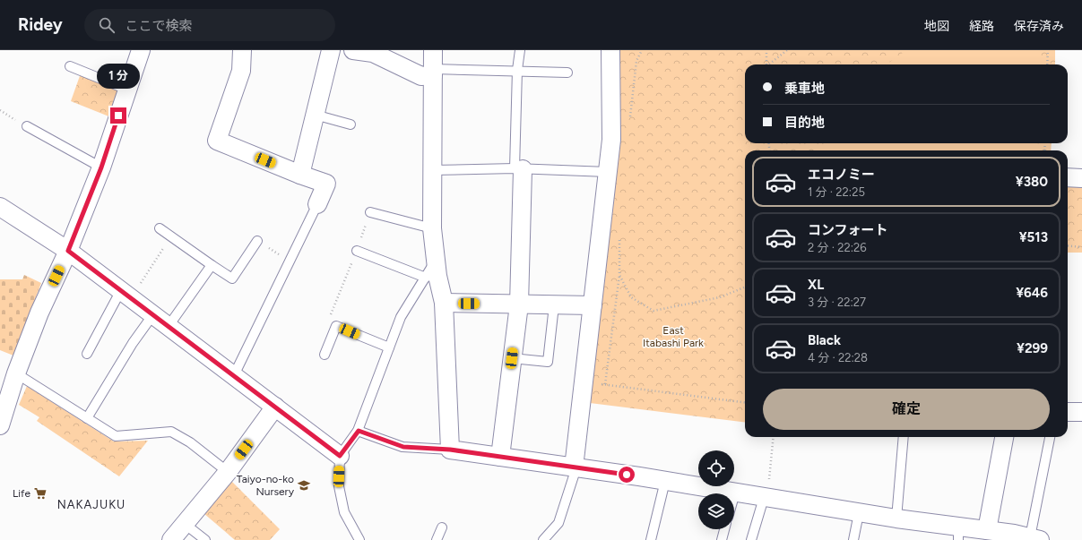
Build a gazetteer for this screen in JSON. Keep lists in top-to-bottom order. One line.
{"districts":["NAKAJUKU"],"parks":["East Itabashi Park"],"places":{"school or university":["Taiyo-no-ko Nursery"],"supermarket":["Life"]},"page":{"header":"Ridey","search":"ここで検索","nav":["地図","経路","保存済み"],"bubble":"1 分","banner":["乗車地","目的地"],"list":[{"name":"エコノミー","note":"1 分 · 22:25","value":"¥380"},{"name":"コンフォート","note":"2 分 · 22:26","value":"¥513"},{"name":"XL","note":"3 分 · 22:27","value":"¥646"},{"name":"Black","note":"4 分 · 22:28","value":"¥299"}],"buttons":"確定"}}
